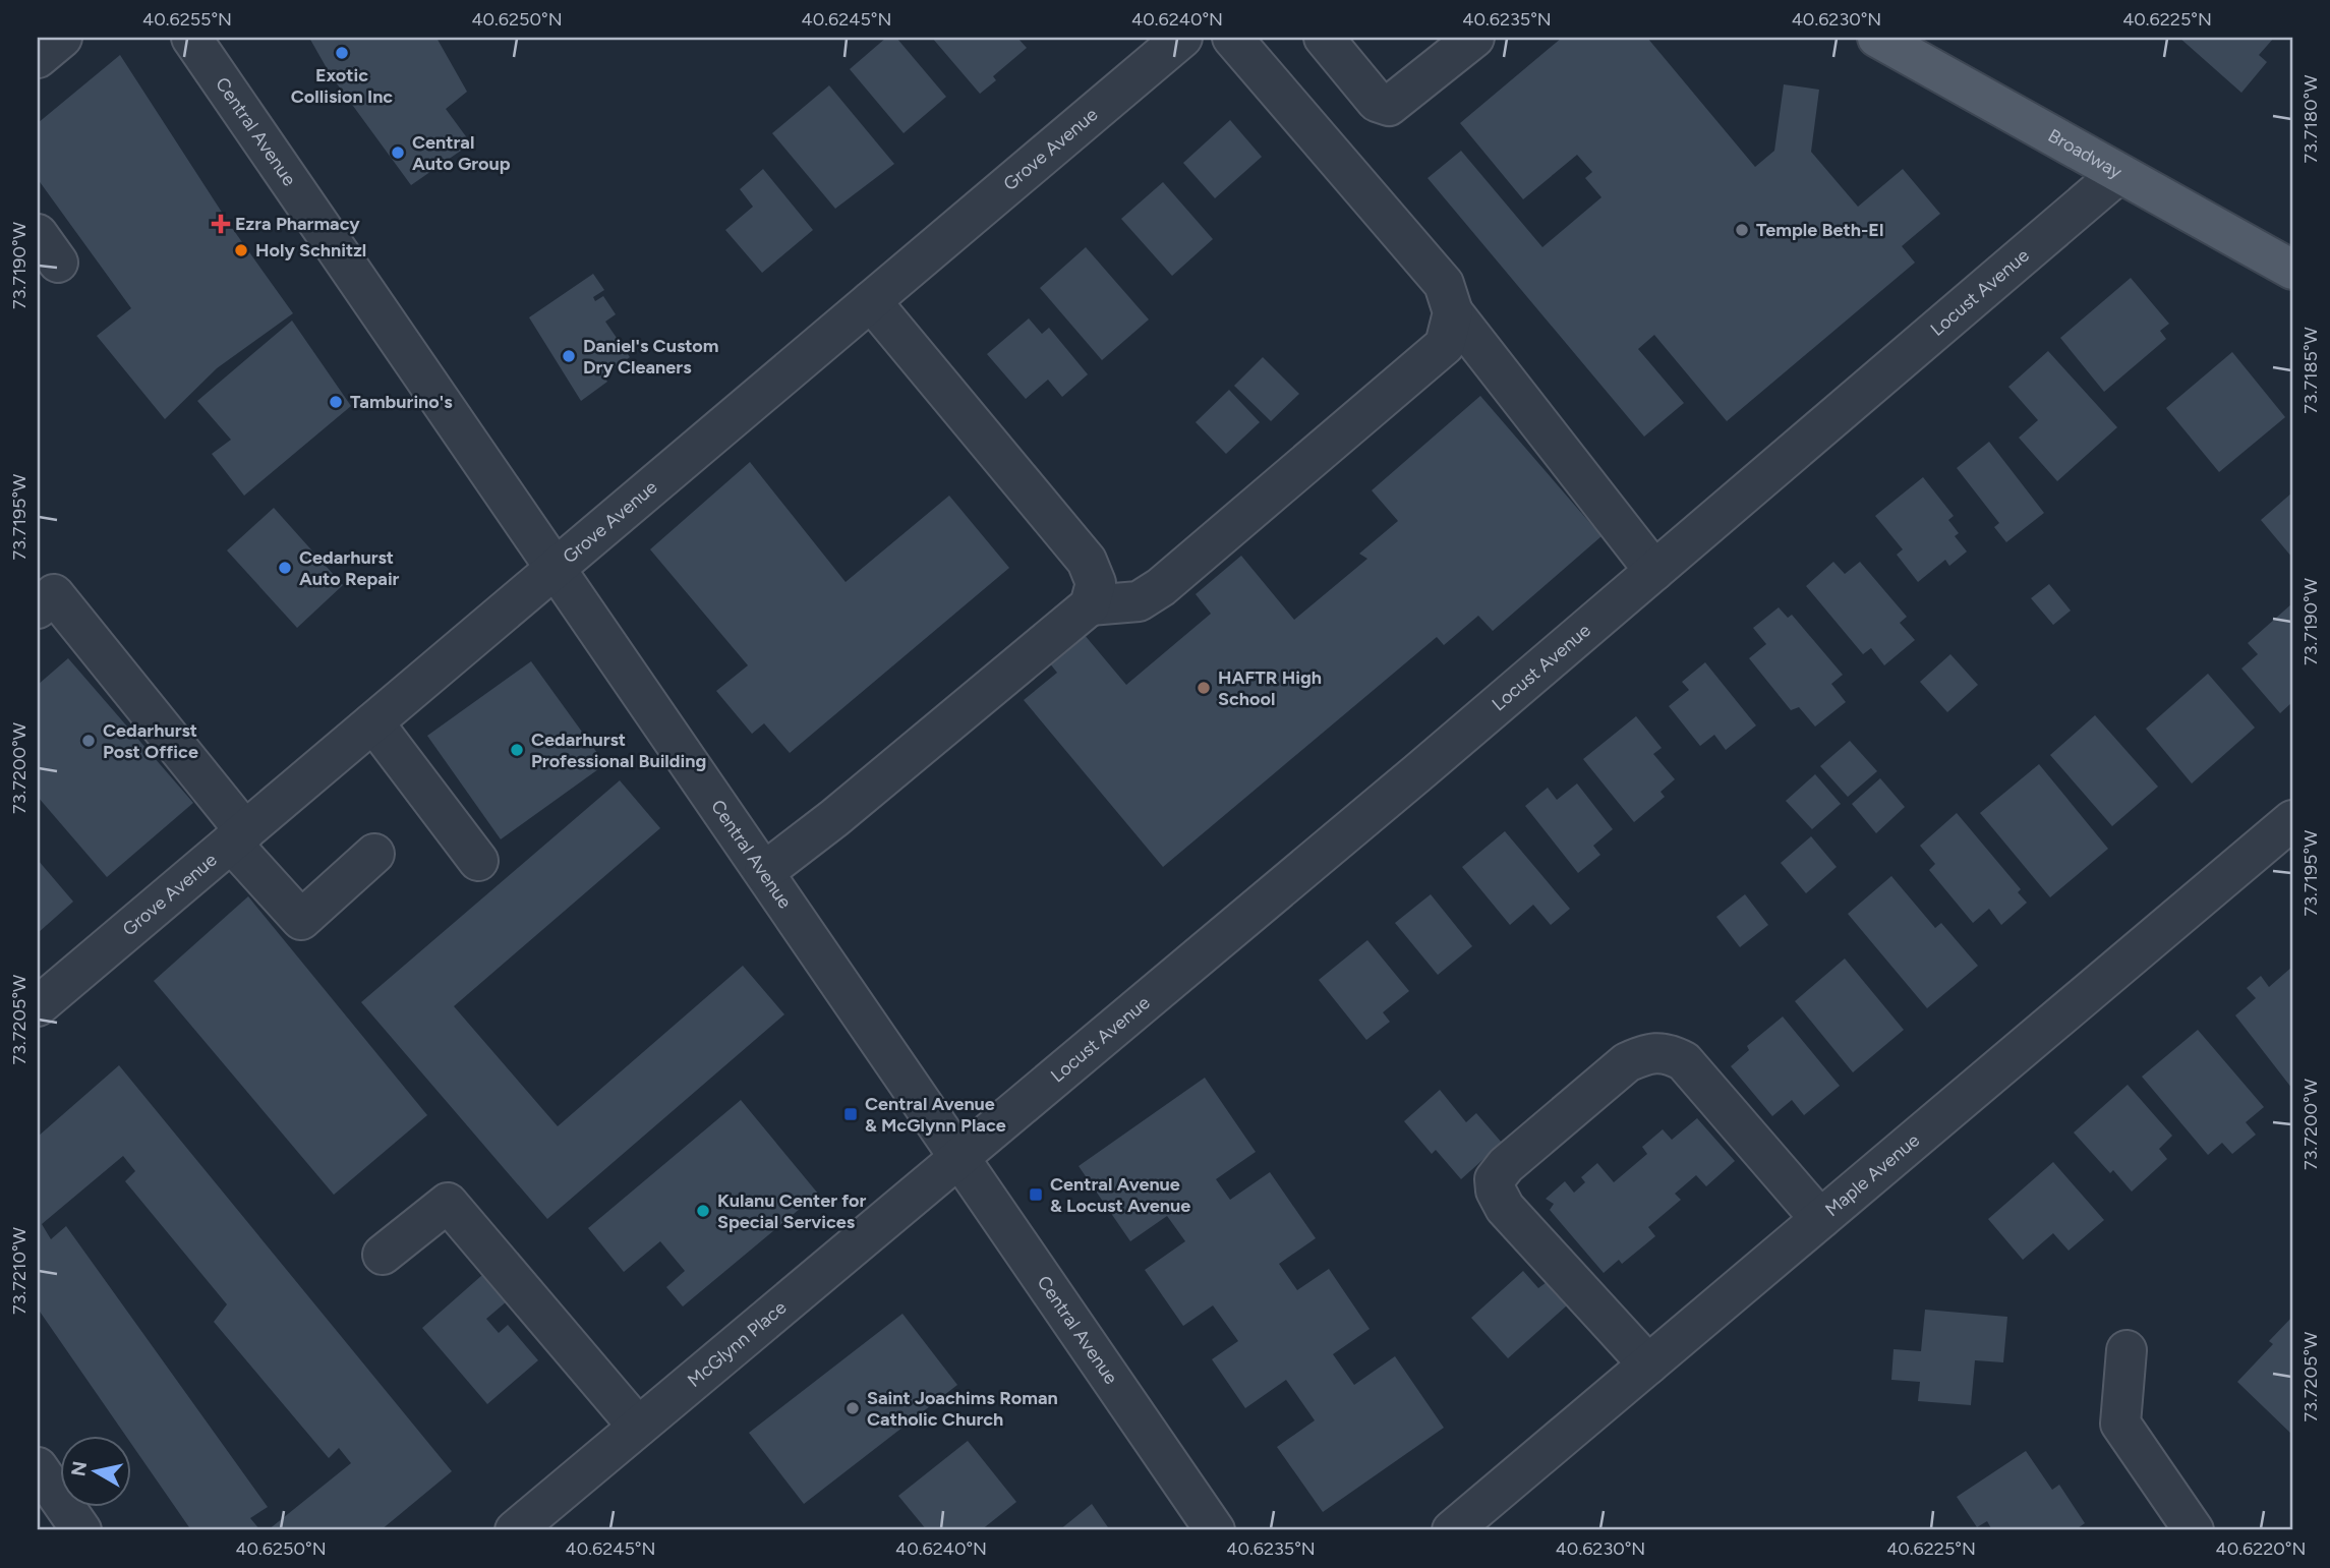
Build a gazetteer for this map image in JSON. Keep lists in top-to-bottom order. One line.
{"streets":{"main road":["Broadway"],"street":["Central Avenue","Grove Avenue","Locust Avenue","Maple Avenue","McGlynn Place"]},"crossings":[["Central Avenue","Grove Avenue"],["Central Avenue","Locust Avenue"],["Central Avenue","McGlynn Place"],["Broadway","Locust Avenue"],["Locust Avenue","McGlynn Place"]],"places":{"other":["Exotic Collision Inc","Central Auto Group","Temple Beth-El","Holy Schnitzl","Daniel's Custom Dry Cleaners","Tamburino's","Cedarhurst Auto Repair","HAFTR High School","Cedarhurst Post Office","Cedarhurst Professional Building","Kulanu Center for Special Services","Saint Joachims Roman Catholic Church"],"health":["Ezra Pharmacy"],"transit":["Central Avenue & McGlynn Place","Central Avenue & Locust Avenue"]},"north":"left","coordinates":["40.6255°N","40.6250°N","40.6245°N","40.6240°N","40.6235°N","40.6230°N","40.6225°N","73.7180°W","73.7190°W","73.7185°W","73.7195°W","73.7200°W","73.7205°W","73.7210°W","40.6220°N"]}
